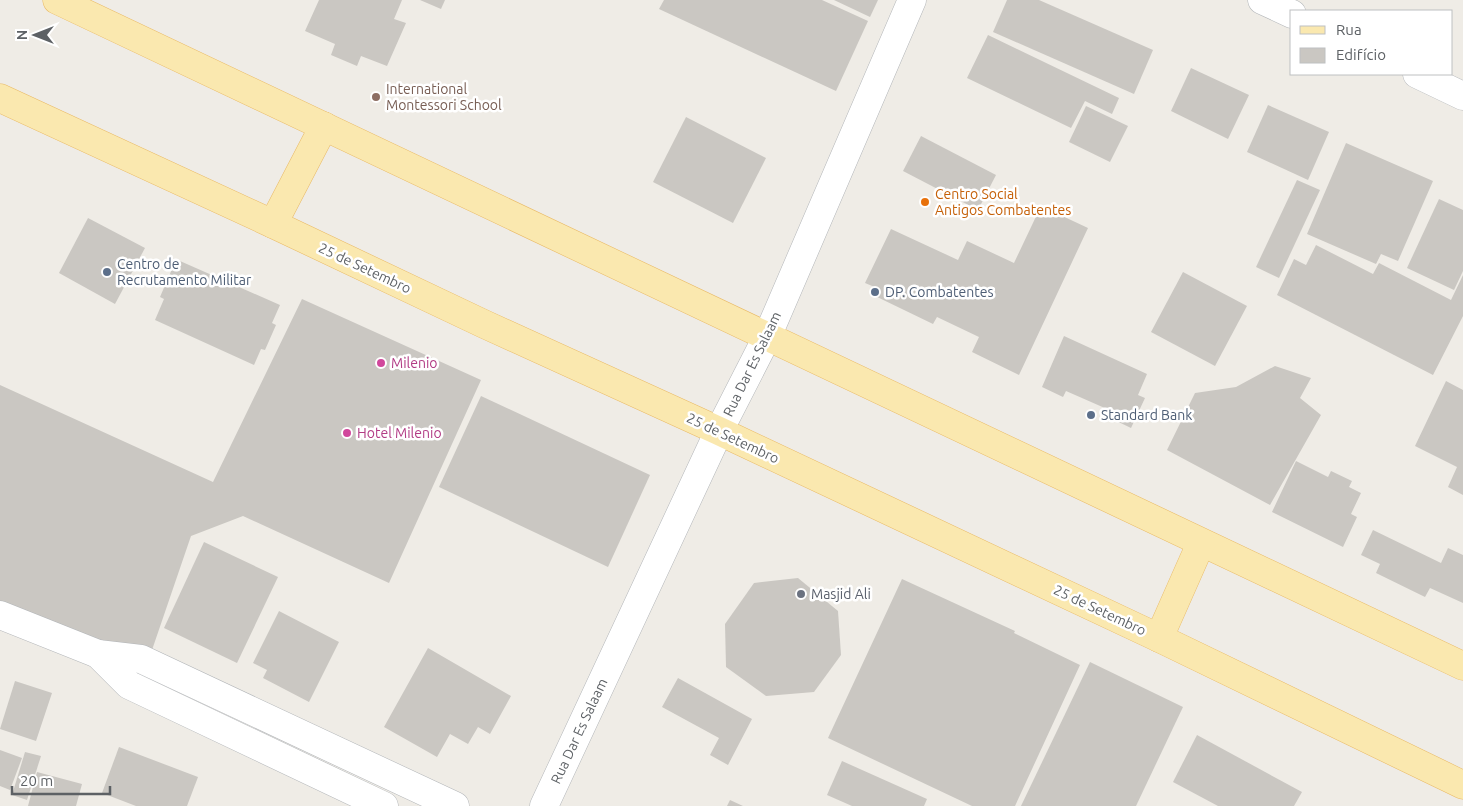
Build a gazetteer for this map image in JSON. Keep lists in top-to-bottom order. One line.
{"streets":{"main road":["25 de Setembro"],"street":["Rua Dar Es Salaam"]},"crossings":[["25 de Setembro","Rua Dar Es Salaam"]],"places":["International Montessori School","Centro Social Antigos Combatentes","Centro de Recrutamento Militar","DP. Combatentes","Milenio","Standard Bank","Hotel Milenio","Masjid Ali"],"legend":["Rua","Edifício"],"scale_bar":"20 m","north":"left"}
